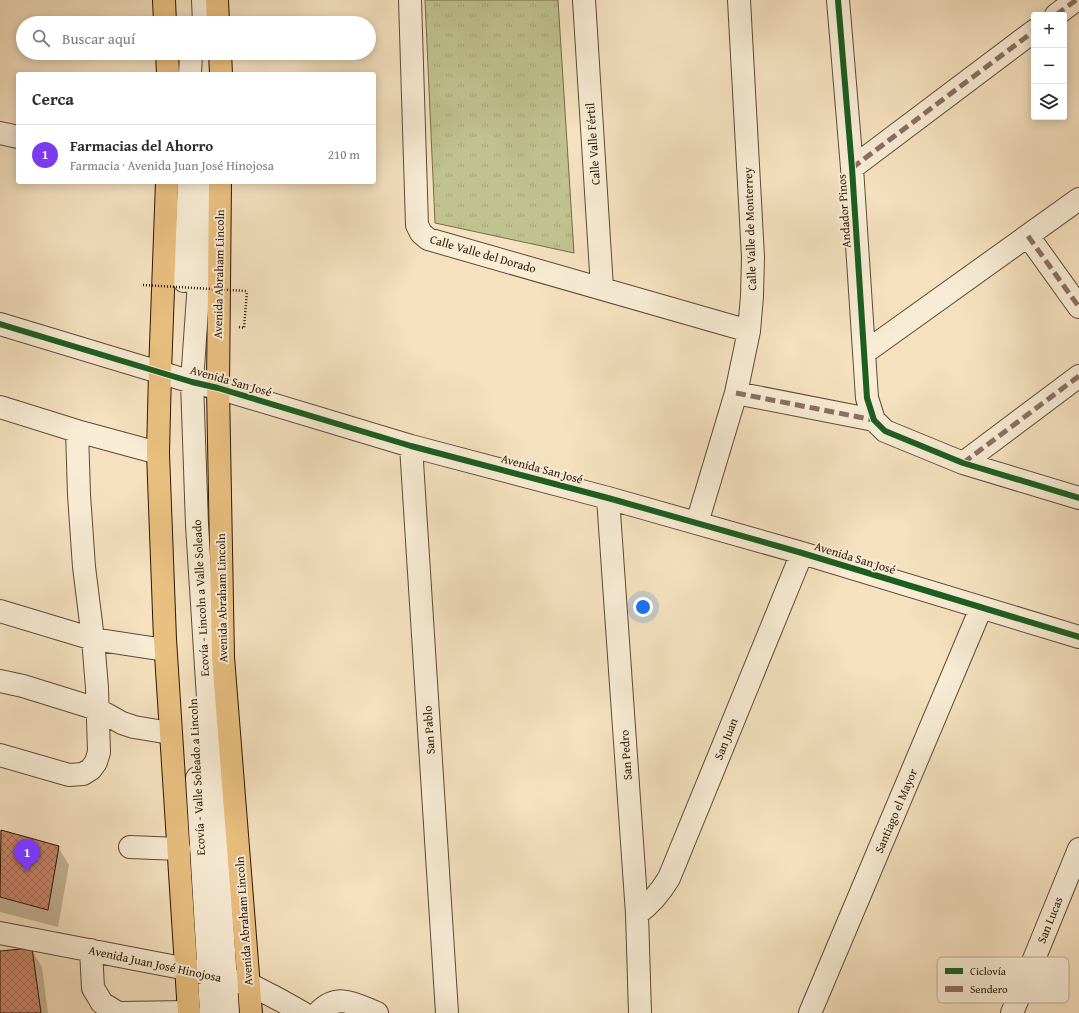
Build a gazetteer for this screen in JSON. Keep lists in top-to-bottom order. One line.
{"streets":{"main road":["Avenida Abraham Lincoln"],"street":["Calle Valle Fértil","Andador Pinos","Calle Valle de Monterrey","Calle Valle del Dorado","Avenida San José","Ecovía - Lincoln a Valle Soleado","San Pablo","San Juan","San Pedro","Santiago el Mayor","San Lucas","Avenida Juan José Hinojosa"]},"crossings":[["Calle Valle Fértil","Calle Valle del Dorado"],["Calle Valle de Monterrey","Calle Valle del Dorado"],["Calle Valle de Monterrey","Avenida San José"],["Avenida Abraham Lincoln","Avenida San José"],["Avenida Abraham Lincoln","Avenida Juan José Hinojosa"],["Avenida San José","Ecovía - Lincoln a Valle Soleado"],["Avenida San José","San Pablo"],["Avenida San José","San Juan"],["Avenida San José","San Pedro"],["Avenida San José","Santiago el Mayor"],["Ecovía - Lincoln a Valle Soleado","Avenida Juan José Hinojosa"],["San Juan","San Pedro"]],"legend":["Ciclovía","Sendero"],"page":{"map_buttons":["+","−"],"search":"Buscar aquí","heading":"Cerca","list":[{"mark":"1","name":"Farmacias del Ahorro","note":"Farmacia · Avenida Juan José Hinojosa","value":"210 m"}],"pins":"1"}}
